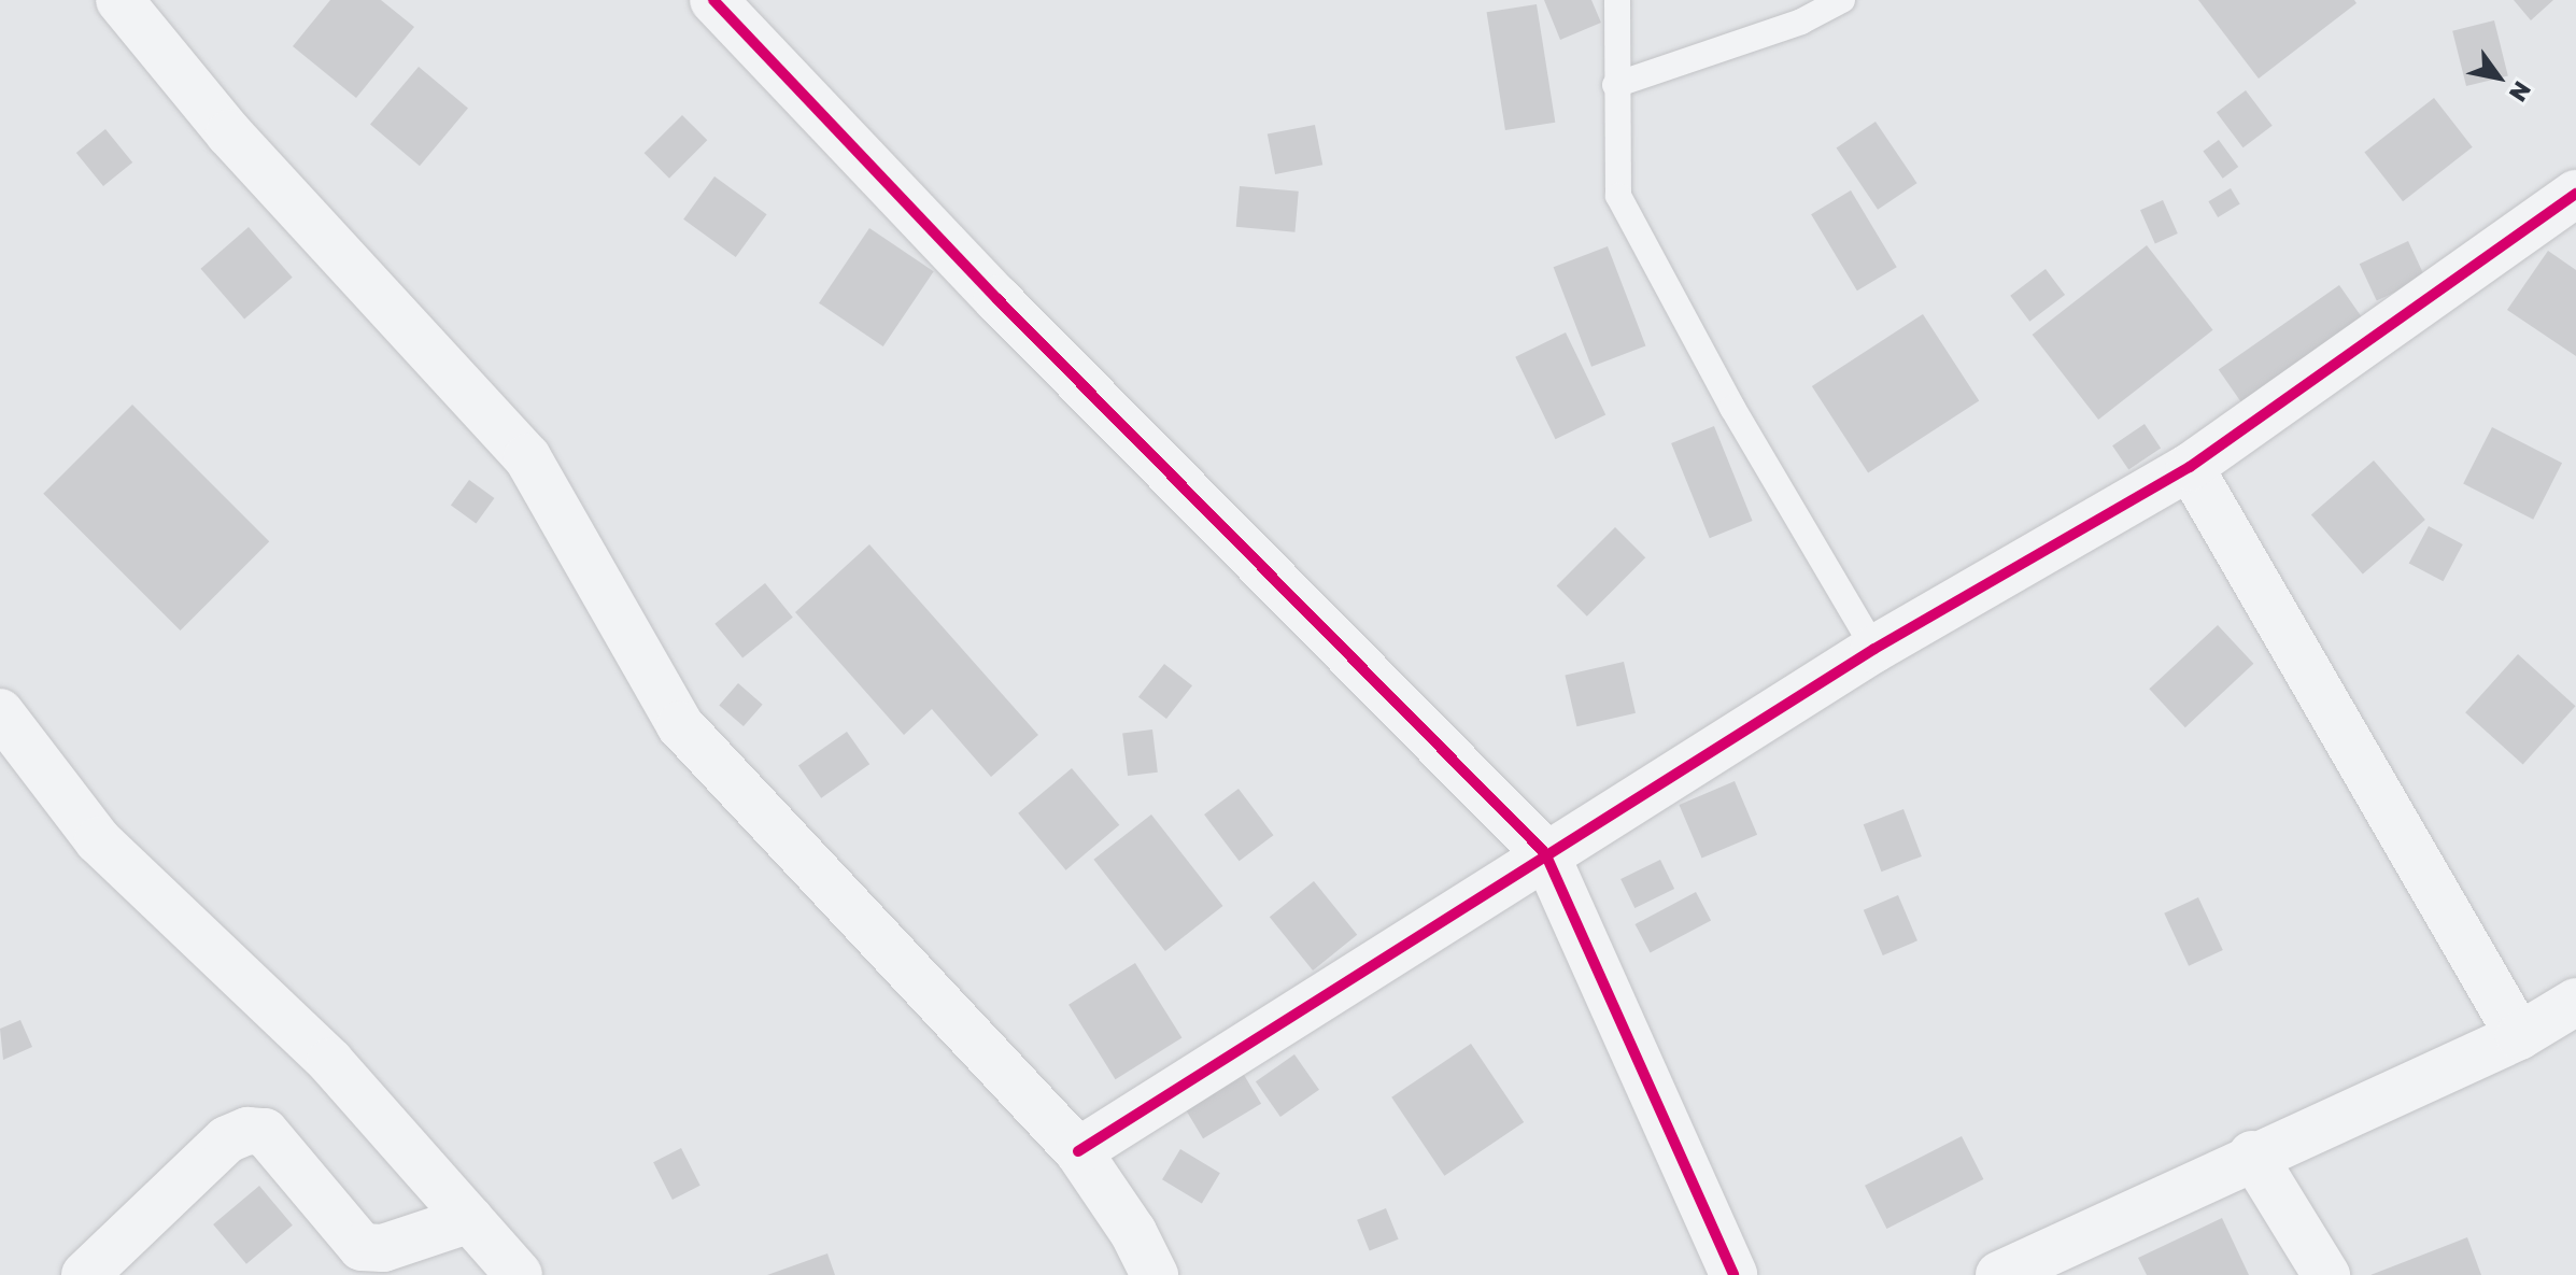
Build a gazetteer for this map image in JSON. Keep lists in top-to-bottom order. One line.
{"north":"bottom right"}
